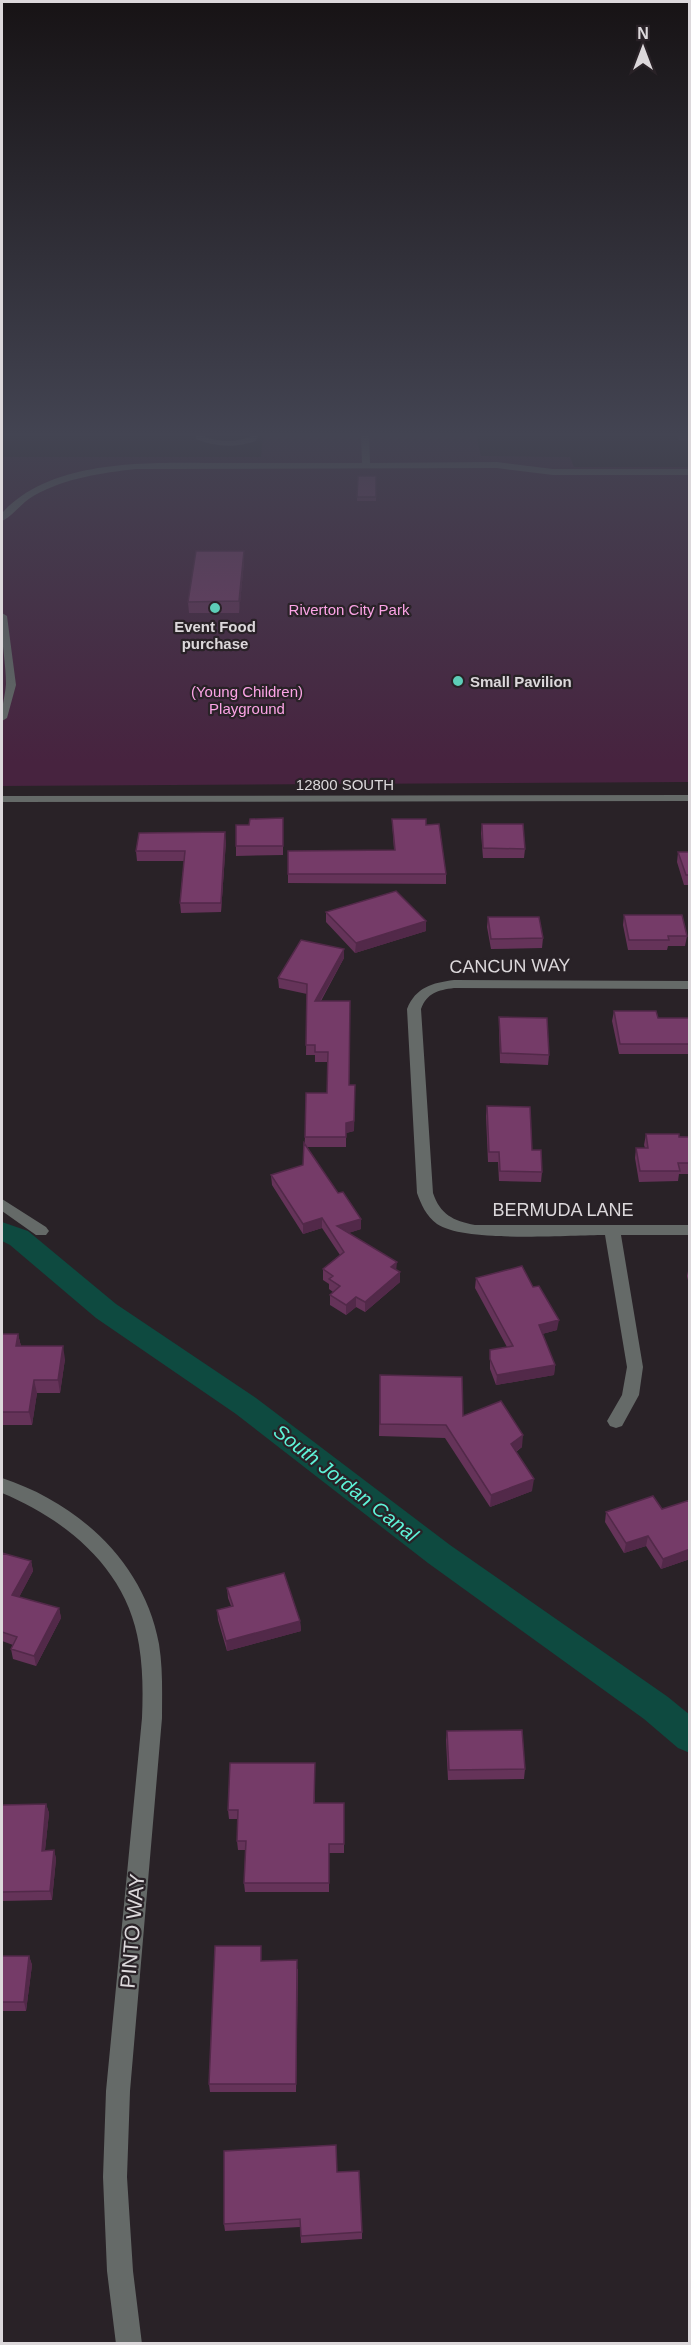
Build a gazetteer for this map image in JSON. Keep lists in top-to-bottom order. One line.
{"streets":{"street":["12800 SOUTH","CANCUN WAY","BERMUDA LANE","PINTO WAY"]},"crossings":[["CANCUN WAY","BERMUDA LANE"]],"water":["South Jordan Canal"],"parks":["Riverton City Park","(Young Children) Playground"],"places":["Event Food purchase","Small Pavilion"],"north":"top"}
